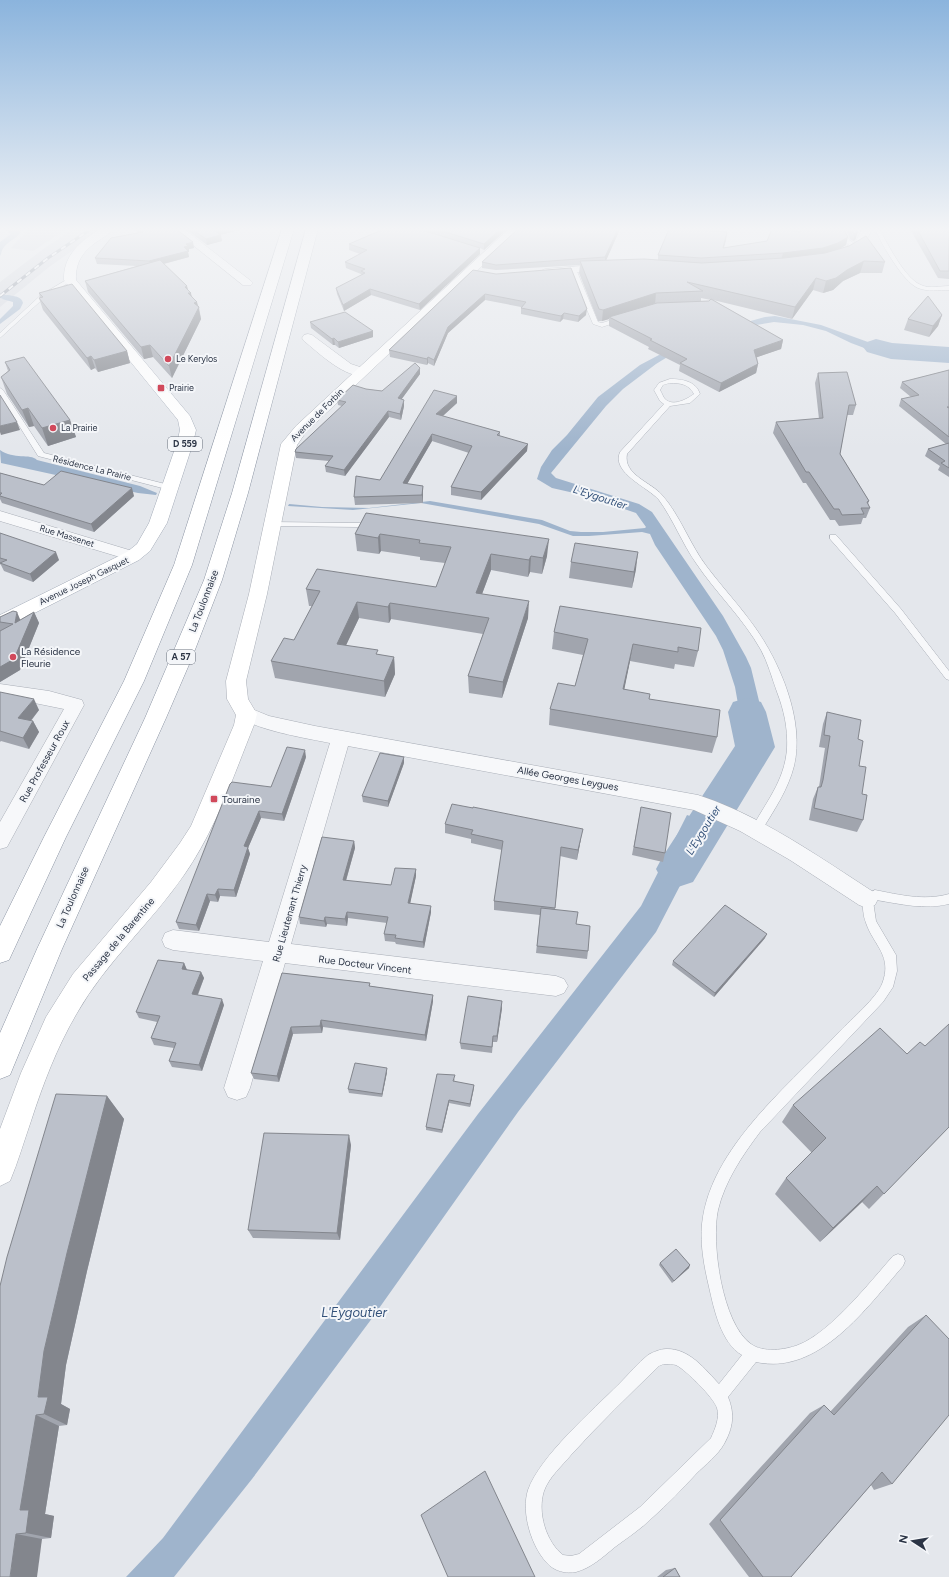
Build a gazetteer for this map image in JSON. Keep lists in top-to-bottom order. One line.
{"streets":{"main road":["Avenue de Forbin","D 559","Avenue Joseph Gasquet","La Toulonnaise","A 57","Passage de la Barentine"],"street":["Rue Massenet","Rue Professeur Roux","Allée Georges Leygues","Rue Lieutenant Thierry","Rue Docteur Vincent"],"lane":["Résidence La Prairie"]},"crossings":[["Avenue de Forbin","Allée Georges Leygues"],["Avenue de Forbin","Passage de la Barentine"],["Résidence La Prairie","Avenue Joseph Gasquet"],["Rue Massenet","Avenue Joseph Gasquet"],["Allée Georges Leygues","Rue Lieutenant Thierry"],["Allée Georges Leygues","Passage de la Barentine"],["Rue Lieutenant Thierry","Rue Docteur Vincent"]],"water":["L'Eygoutier"],"places":{"other":["Le Kerylos","La Prairie","La Résidence Fleurie"],"transit":["Prairie","Touraine"]},"north":"left"}
